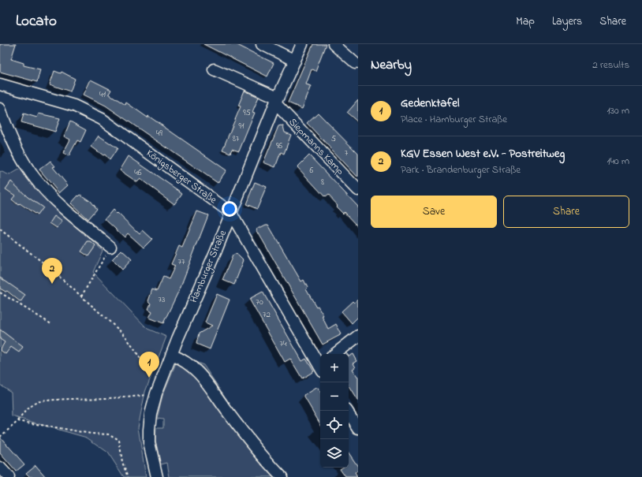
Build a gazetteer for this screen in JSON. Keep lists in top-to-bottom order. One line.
{"streets":{"street":["Siepmanns Kamp","Königsberger Straße","Hamburger Straße"]},"crossings":[["Siepmanns Kamp","Hamburger Straße"],["Königsberger Straße","Hamburger Straße"]],"house_numbers":["41","95","91","49","87","5","96","7","6","46","8","77","73","70","72","74"],"page":{"header":"Locato","nav":["Map","Layers","Share"],"heading":["Nearby","2 results"],"list":[{"mark":"1","name":"Gedenktafel","note":"Place · Hamburger Straße","value":"130 m"},{"mark":"2","name":"KGV Essen West e.V. - Postreitweg","note":"Park · Brandenburger Straße","value":"140 m"}],"buttons":["Save","Share"],"pins":["2","1"],"map_buttons":["+","−"]}}
